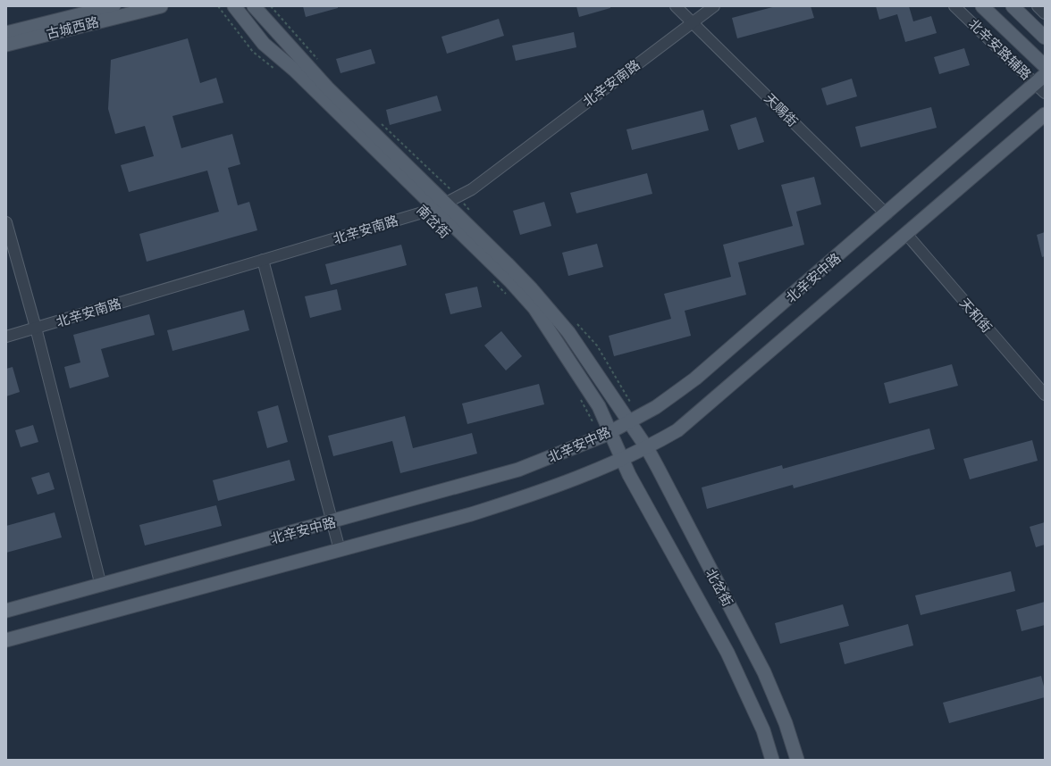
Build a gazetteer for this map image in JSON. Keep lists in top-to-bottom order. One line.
{"streets":{"main road":["古城西路","南岔街","北辛安中路","北岔街"],"street":["北辛安路辅路","北辛安南路","天赐街","天和街"]},"crossings":[["北辛安路辅路","北辛安中路"],["北辛安南路","天赐街"],["北辛安南路","南岔街"],["天赐街","北辛安中路"],["南岔街","北辛安中路"],["南岔街","北岔街"],["北辛安中路","天和街"],["北辛安中路","北岔街"]]}
